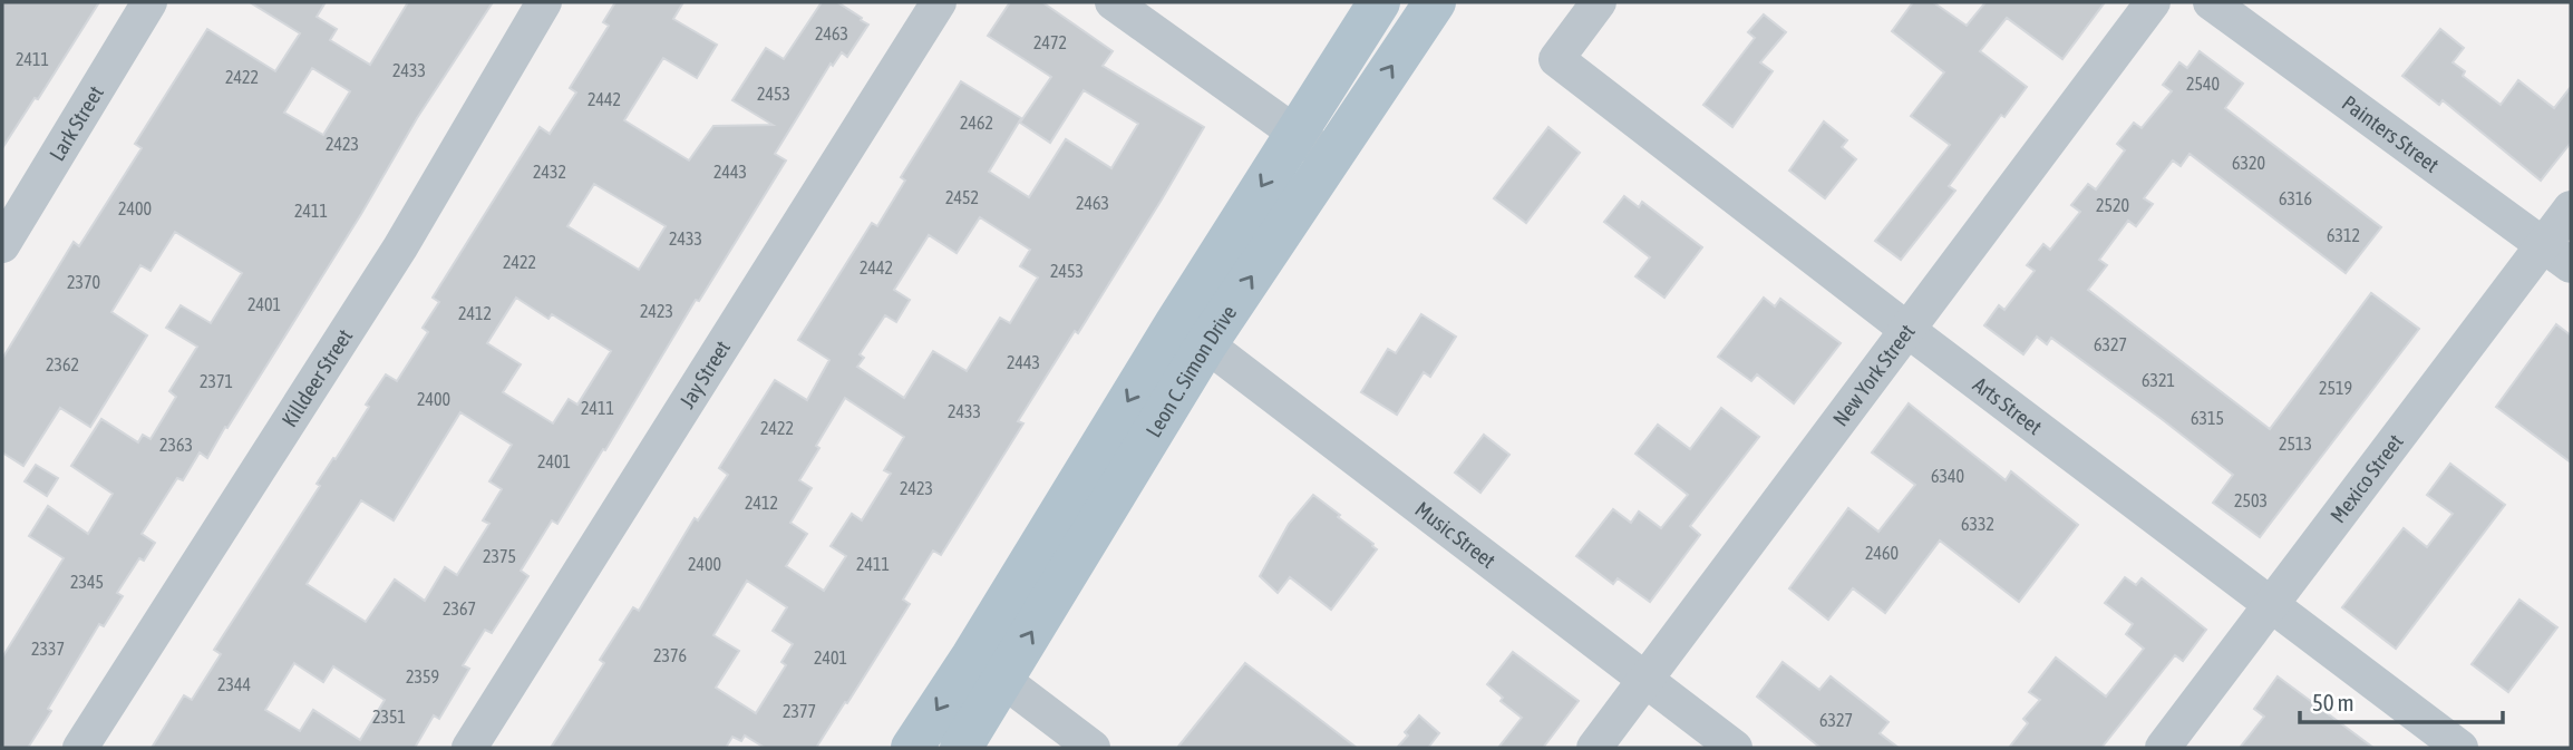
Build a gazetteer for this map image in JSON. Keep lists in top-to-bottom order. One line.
{"streets":{"main road":["Leon C. Simon Drive"],"street":["Lark Street","Painters Street","Jay Street","New York Street","Killdeer Street","Arts Street","Mexico Street","Music Street"]},"crossings":[["Painters Street","Mexico Street"],["Leon C. Simon Drive","Music Street"],["New York Street","Arts Street"],["New York Street","Music Street"],["Arts Street","Mexico Street"]],"house_numbers":["2463","2472","2411","2433","2422","2540","2453","2442","2462","2423","6320","2432","2443","2452","6316","2463","2520","2400","2411","6312","2433","2422","2442","2453","2370","2401","2423","2412","6327","2443","2362","6321","2371","2519","2400","2411","2433","6315","2422","2513","2363","2401","6340","2423","2503","2412","6332","2460","2375","2400","2411","2345","2367","2337","2376","2401","2359","2344","2377","2351","6327"],"scale_bar":"50 m"}
